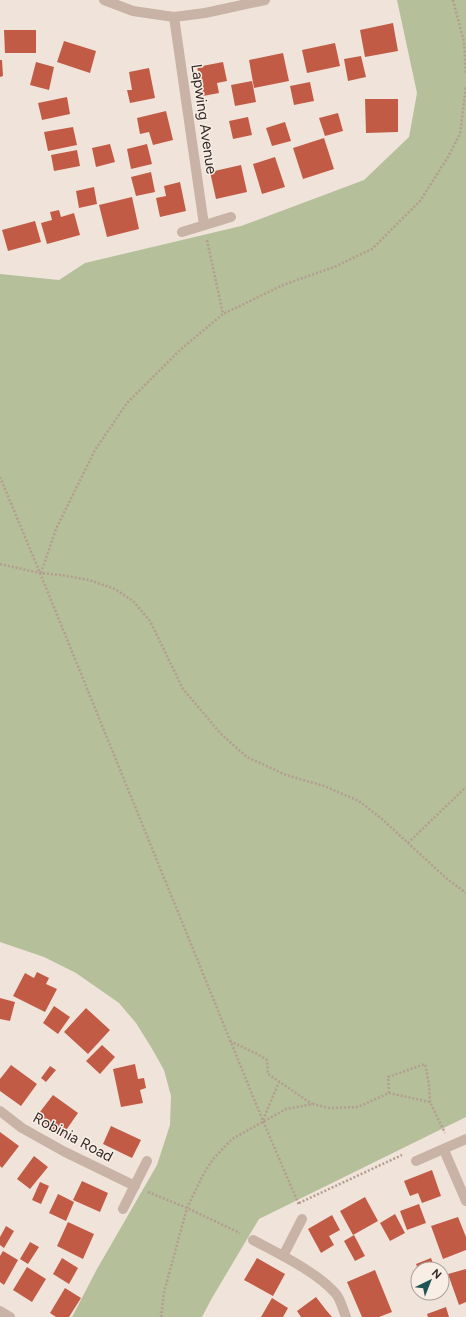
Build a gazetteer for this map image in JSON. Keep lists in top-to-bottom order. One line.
{"streets":{"street":["Lapwing Avenue","Robinia Road"]},"north":"top right"}
